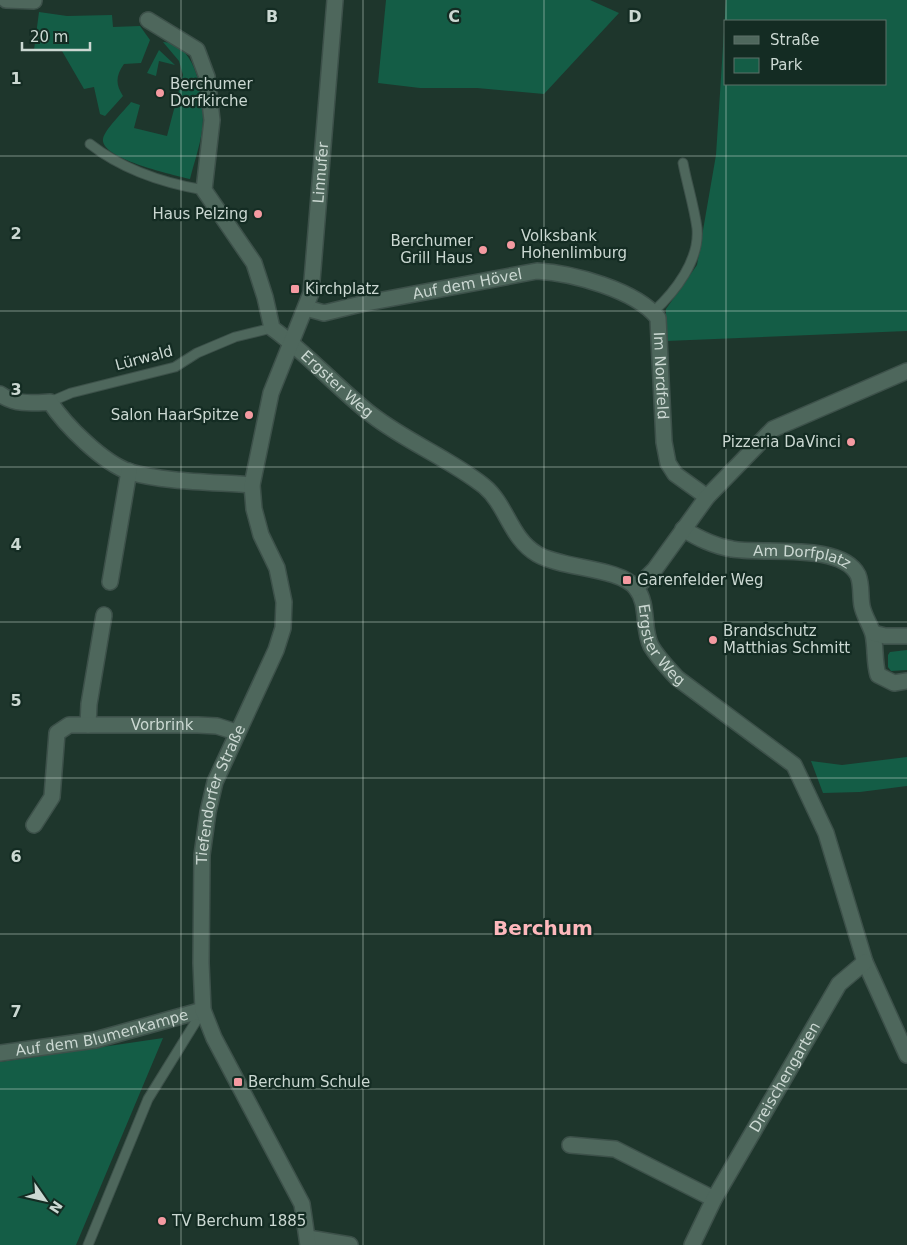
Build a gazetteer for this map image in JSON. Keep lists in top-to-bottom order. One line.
{"streets":{"street":["Linnufer","Auf dem Hövel","Im Nordfeld","Ergster Weg","Am Dorfplatz","Vorbrink","Tiefendorfer Straße","Auf dem Blumenkampe","Dreischengarten"],"lane":["Lürwald"]},"crossings":[["Linnufer","Auf dem Hövel"],["Linnufer","Ergster Weg"],["Linnufer","Tiefendorfer Straße"],["Auf dem Hövel","Im Nordfeld"],["Lürwald","Ergster Weg"],["Ergster Weg","Tiefendorfer Straße"],["Ergster Weg","Dreischengarten"],["Vorbrink","Tiefendorfer Straße"],["Tiefendorfer Straße","Auf dem Blumenkampe"]],"districts":["Berchum"],"places":{"other":["Berchumer Dorfkirche","Haus Pelzing","Volksbank Hohenlimburg","Berchumer Grill Haus","Salon HaarSpitze","Pizzeria DaVinci","Brandschutz Matthias Schmitt","TV Berchum 1885"],"transit":["Kirchplatz","Garenfelder Weg","Berchum Schule"]},"legend":["Straße","Park"],"scale_bar":"20 m","north":"bottom right","grid":{"columns":["B","C","D"],"rows":["1","2","3","4","5","6","7"]}}
